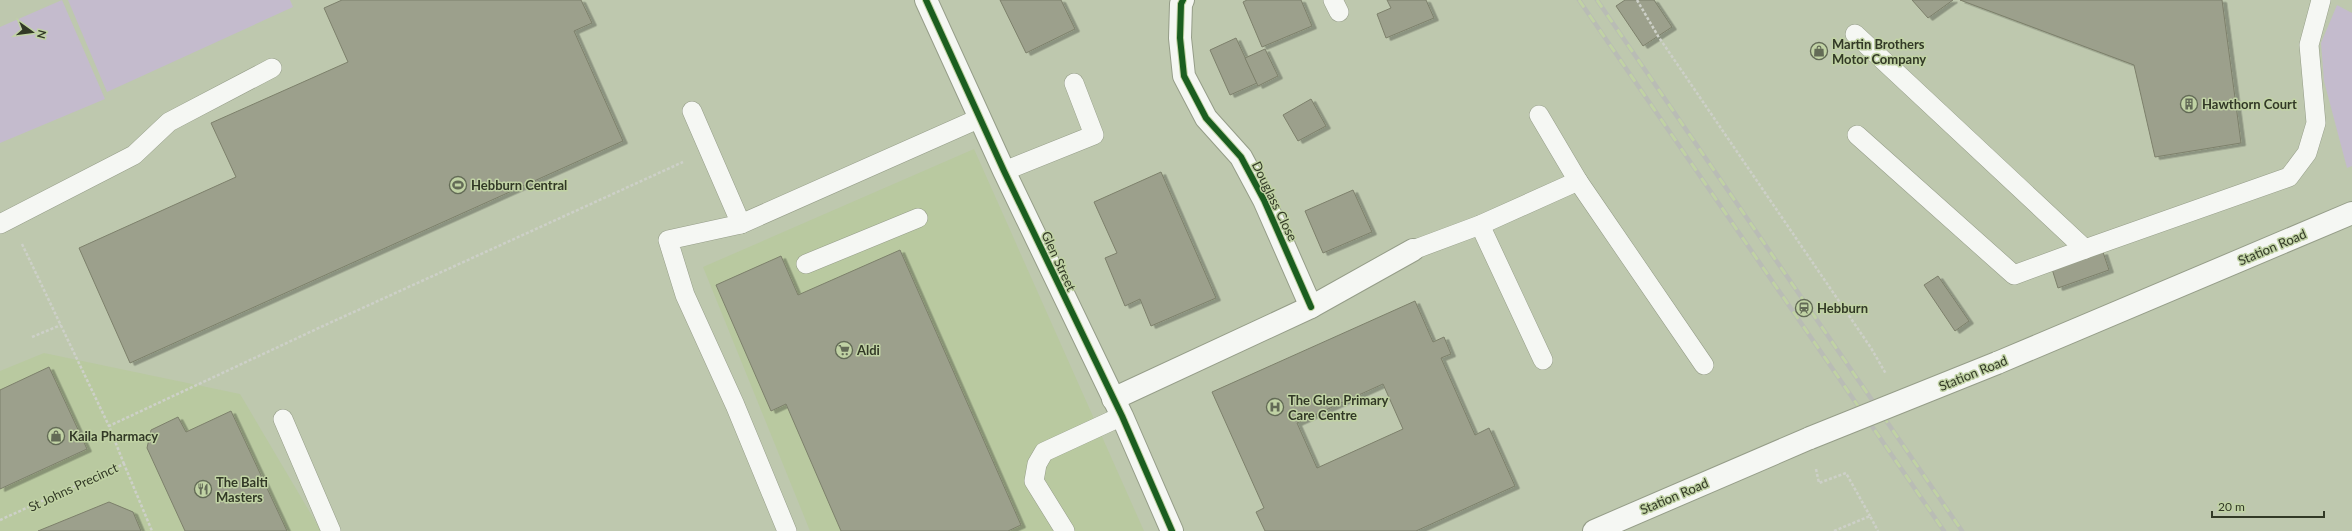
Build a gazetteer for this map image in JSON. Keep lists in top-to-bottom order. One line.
{"streets":{"street":["Douglass Close","Station Road","Glen Street"],"path":["St Johns Precinct"]},"places":{"shop":["Martin Brothers Motor Company","Kaila Pharmacy"],"building":["Hawthorn Court"],"sports":["Hebburn Central"],"station":["Hebburn"],"supermarket":["Aldi"],"hospital":["The Glen Primary Care Centre"],"restaurant":["The Balti Masters"]},"scale_bar":"20 m","north":"right"}
